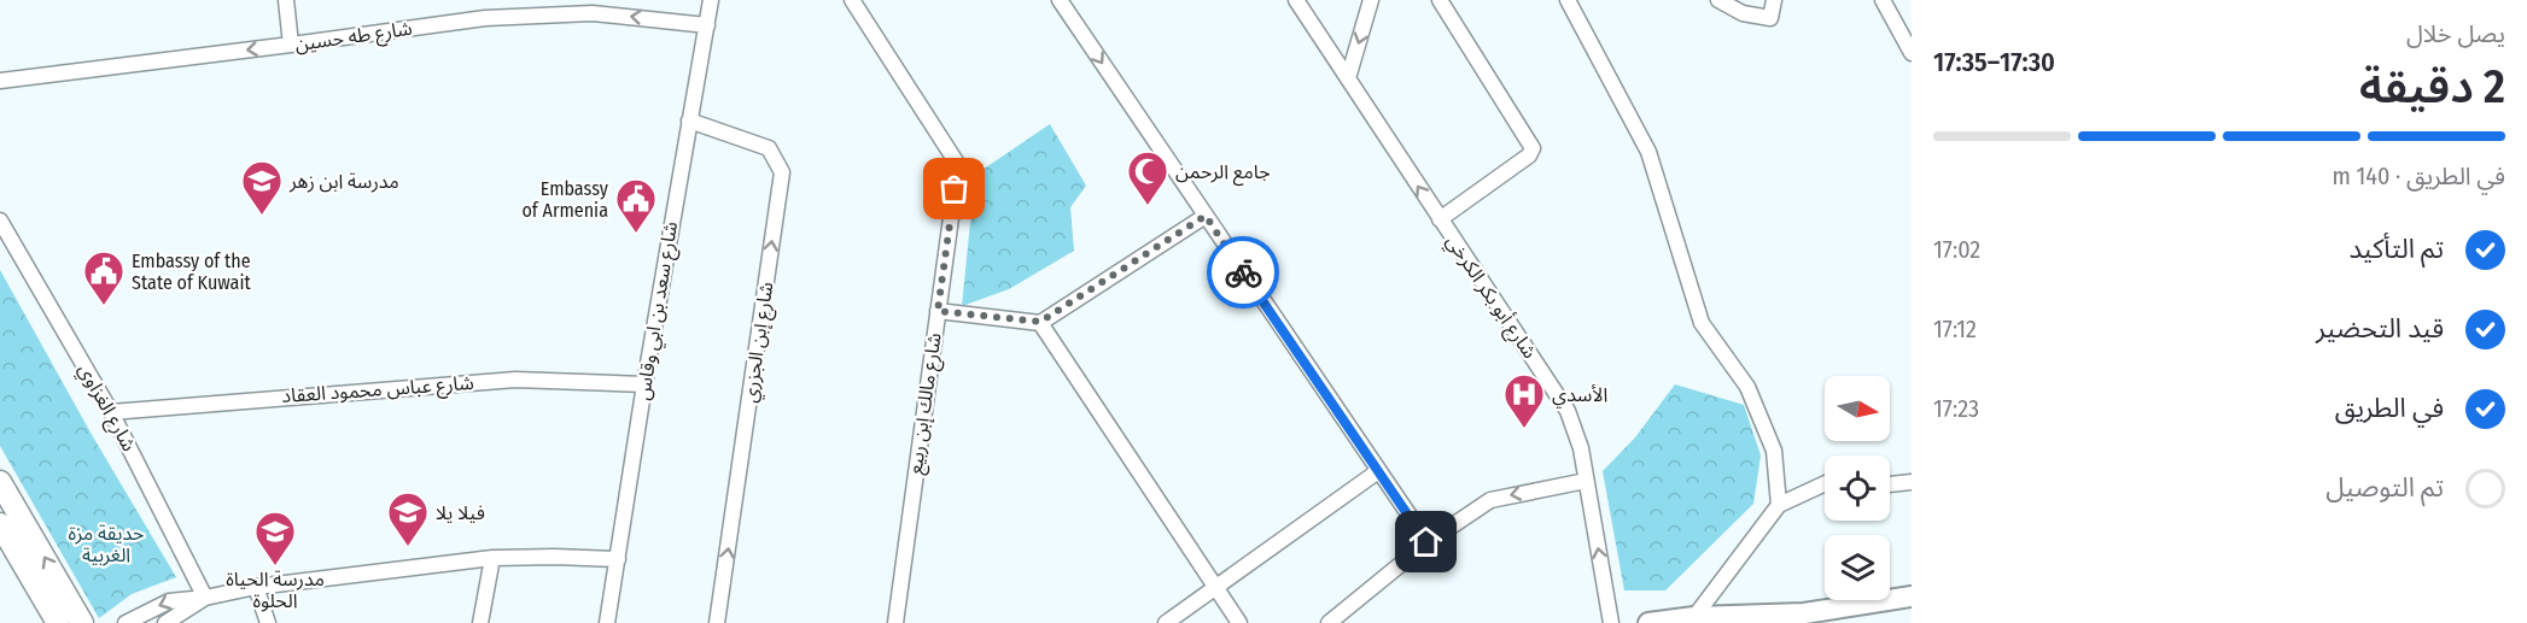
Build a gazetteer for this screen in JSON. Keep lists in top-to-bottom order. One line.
{"streets":{"street":["شارع طه حسين","شارع أبو بكر الكرخي","شارع سعد بن ابي وقاس","شارع إبن الجزري","شارع عباس محمود العقاد","شارع مالك إبن ربيع","شارع الغزاوي"]},"crossings":[["شارع طه حسين","شارع سعد بن ابي وقاس"],["شارع سعد بن ابي وقاس","شارع إبن الجزري"],["شارع سعد بن ابي وقاس","شارع عباس محمود العقاد"],["شارع عباس محمود العقاد","شارع الغزاوي"]],"one_way":["شارع طه حسين","شارع أبو بكر الكرخي","شارع إبن الجزري"],"parks":["حديقة مزة الغربية"],"places":{"mosque":["جامع الرحمن"],"school or university":["مدرسة ابن زهر","فيلا يلا","مدرسة الحياة الحلوة"],"public building":["Embassy of Armenia","Embassy of the State of Kuwait"],"hospital":["الأسدي"]},"north":"right","page":{"heading":["2 دقيقة","يصل خلال","17:30–17:35"],"bar":"في الطريق · 140 m","list":[["تم التأكيد","17:02"],["قيد التحضير","17:12"],["في الطريق","17:23"],"تم التوصيل"]}}
